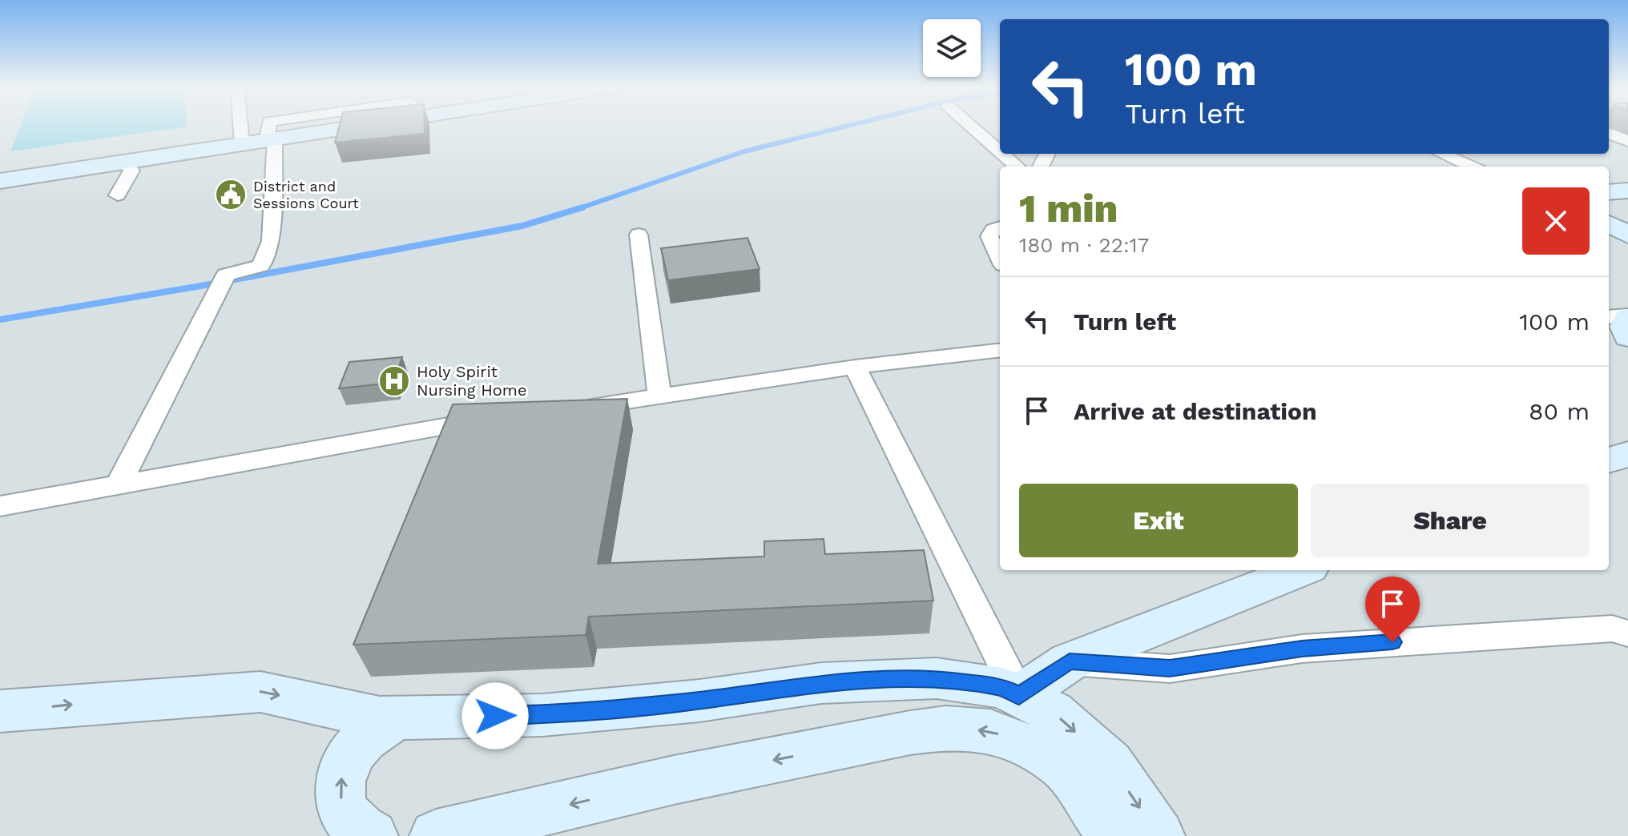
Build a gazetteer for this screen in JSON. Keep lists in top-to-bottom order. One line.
{"places":{"public building":["District and Sessions Court"],"hospital":["Holy Spirit Nursing Home"]},"page":{"turn":["100 m","Turn left"],"heading":["1 min","180 m · 22:17"],"list":[{"name":"Turn left","value":"100 m"},{"name":"Arrive at destination","value":"80 m"}],"buttons":["Exit","Share"]}}
